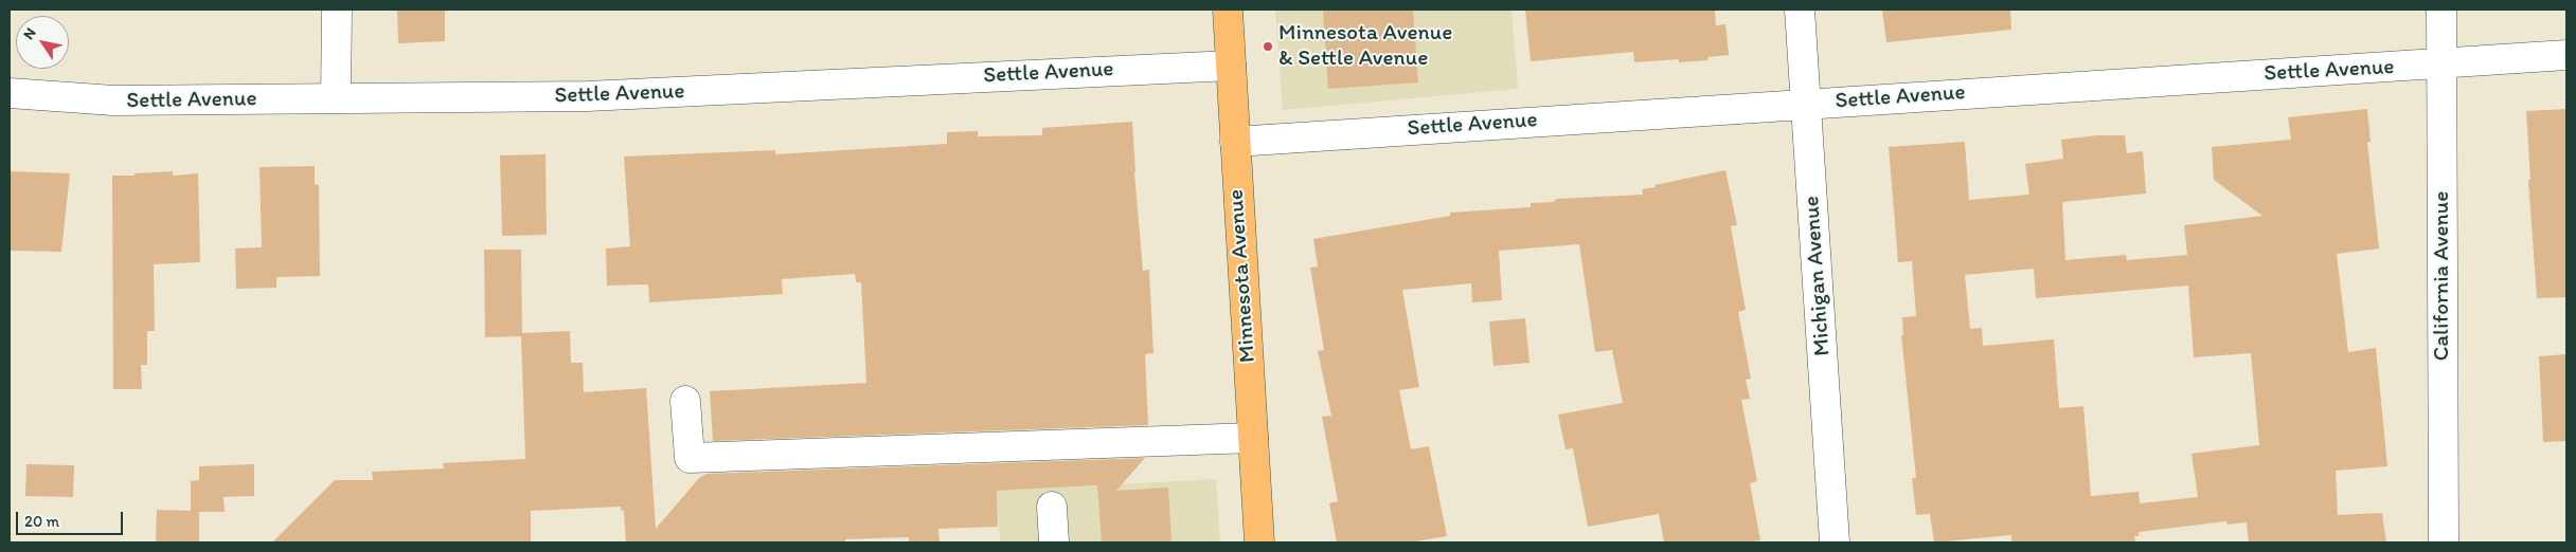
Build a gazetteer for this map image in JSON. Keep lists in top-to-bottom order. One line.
{"streets":{"main road":["Minnesota Avenue"],"street":["Settle Avenue","Michigan Avenue","California Avenue"]},"crossings":[["Settle Avenue","Minnesota Avenue"],["Settle Avenue","Michigan Avenue"],["Settle Avenue","California Avenue"]],"places":["Minnesota Avenue & Settle Avenue"],"scale_bar":"20 m","north":"top left"}
